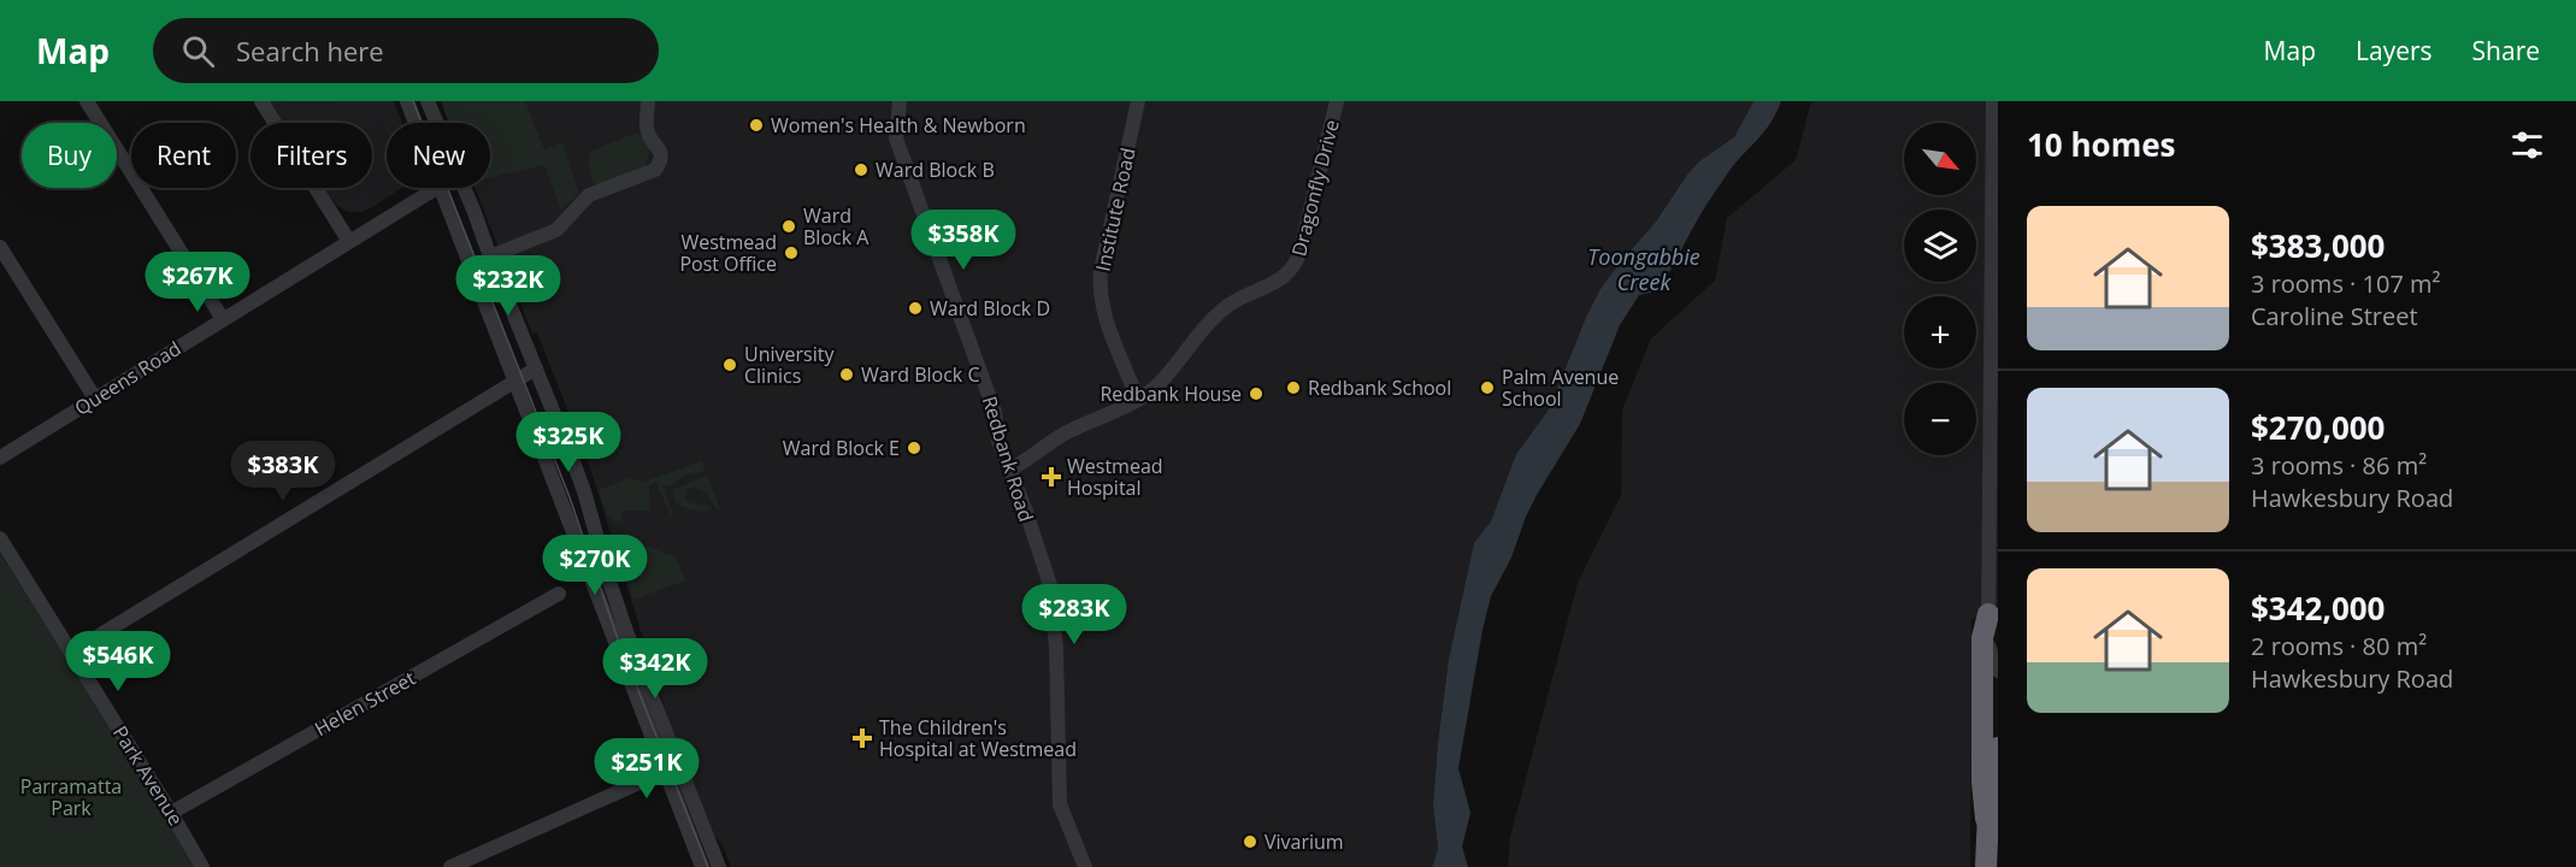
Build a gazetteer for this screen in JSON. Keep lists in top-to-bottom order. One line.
{"streets":{"street":["Dragonfly Drive","Institute Road","Queens Road","Redbank Road","Helen Street","Park Avenue"]},"crossings":[["Dragonfly Drive","Institute Road"],["Dragonfly Drive","Redbank Road"],["Helen Street","Park Avenue"]],"water":["Toongabbie Creek"],"parks":["Parramatta Park"],"places":{"other":["Women's Health & Newborn","Ward Block B","Ward Block A","Westmead Post Office","Ward Block D","University Clinics","Ward Block C","Redbank School","Palm Avenue School","Redbank House","Ward Block E","Vivarium"],"health":["Westmead Hospital","The Children's Hospital at Westmead"]},"north":"bottom right","page":{"header":"Map","search":"Search here","nav":["Map","Layers","Share"],"heading":"10 homes","map_buttons":["+","−"],"chip":["Buy","Rent","Filters","New"],"list":[{"name":"$383,000","note":"3 rooms · 107 m² · Caroline Street"},{"name":"$270,000","note":"3 rooms · 86 m² · Hawkesbury Road"},{"name":"$342,000","note":"2 rooms · 80 m² · Hawkesbury Road"}],"price":["$358K","$267K","$232K","$325K","$383K","$270K","$283K","$546K","$342K","$251K"]}}
